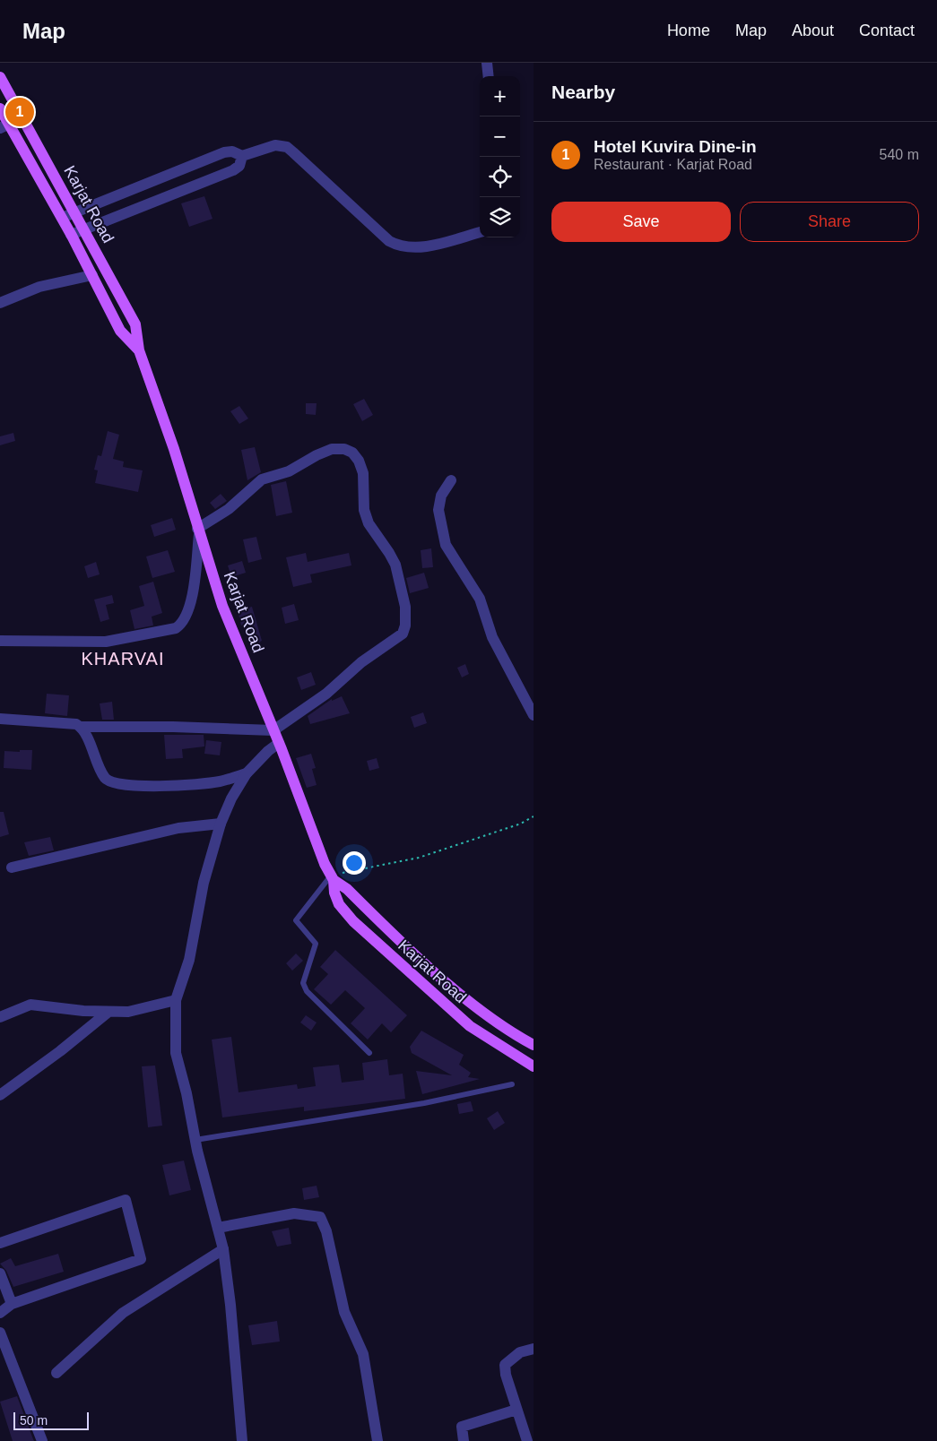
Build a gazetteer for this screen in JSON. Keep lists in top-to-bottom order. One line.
{"streets":{"main road":["Karjat Road"]},"districts":["KHARVAI"],"scale_bar":"50 m","page":{"header":"Map","nav":["Home","Map","About","Contact"],"heading":"Nearby","map_buttons":["+","−"],"pins":"1","list":[{"mark":"1","name":"Hotel Kuvira Dine-in","note":"Restaurant · Karjat Road","value":"540 m"}],"buttons":["Save","Share"],"scale":"50 m"}}
